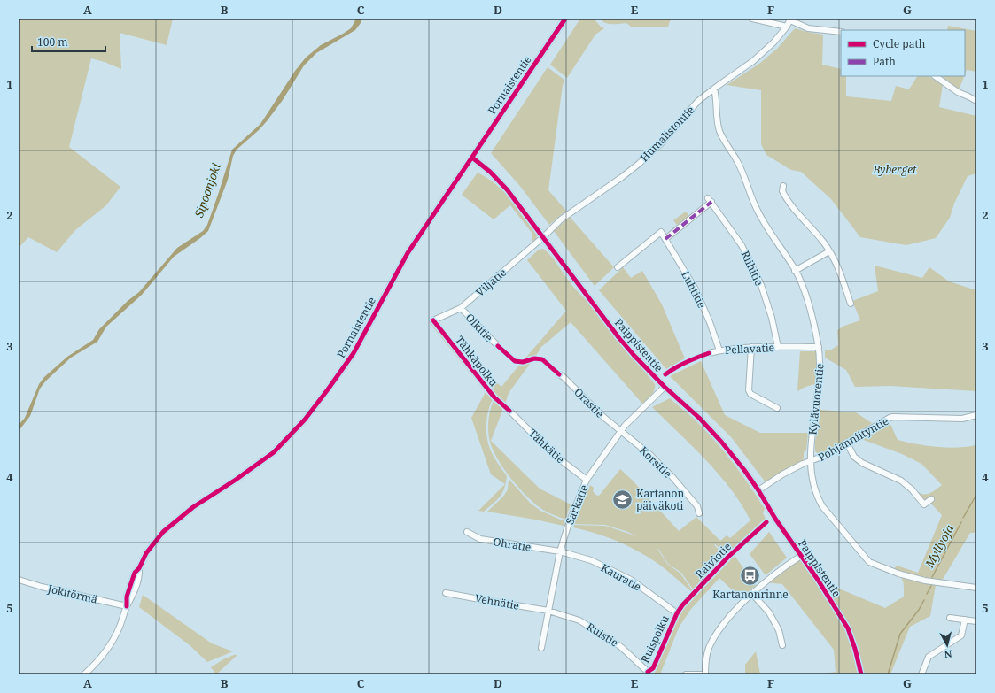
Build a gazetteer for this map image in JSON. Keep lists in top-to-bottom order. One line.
{"streets":{"street":["Pornaistentie","Humalistontie","Riihitie","Viljatie","Luhtitie","Olkitie","Paippistentie","Pellavatie","Kylävuorentie","Orastie","Pohjanniityntie","Tähkätie","Korsitie","Sarkatie","Ohratie","Kauratie","Jokitörmä","Vehnätie","Ruistie"],"cycle path":["Tähkäpolku","Raiviotie"]},"crossings":[["Pornaistentie","Paippistentie"],["Pornaistentie","Jokitörmä"],["Humalistontie","Viljatie"],["Humalistontie","Paippistentie"],["Humalistontie","Kylävuorentie"],["Riihitie","Luhtitie"],["Riihitie","Pellavatie"],["Viljatie","Olkitie"],["Viljatie","Paippistentie"],["Luhtitie","Pellavatie"],["Paippistentie","Pohjanniityntie"],["Paippistentie","Sarkatie"],["Pellavatie","Kylävuorentie"],["Kylävuorentie","Pohjanniityntie"],["Orastie","Korsitie"],["Orastie","Sarkatie"],["Tähkätie","Sarkatie"],["Korsitie","Sarkatie"],["Sarkatie","Ohratie"],["Sarkatie","Kauratie"],["Sarkatie","Vehnätie"],["Sarkatie","Ruistie"],["Ohratie","Kauratie"],["Vehnätie","Ruistie"]],"water":["Sipoonjoki","Myllyoja"],"parks":["Byberget"],"places":{"school or university":["Kartanon päiväkoti"],"bus stop":["Kartanonrinne"]},"legend":["Cycle path","Path"],"scale_bar":"100 m","north":"bottom","grid":{"columns":["A","B","C","D","E","F","G"],"rows":["1","2","3","4","5"]}}
